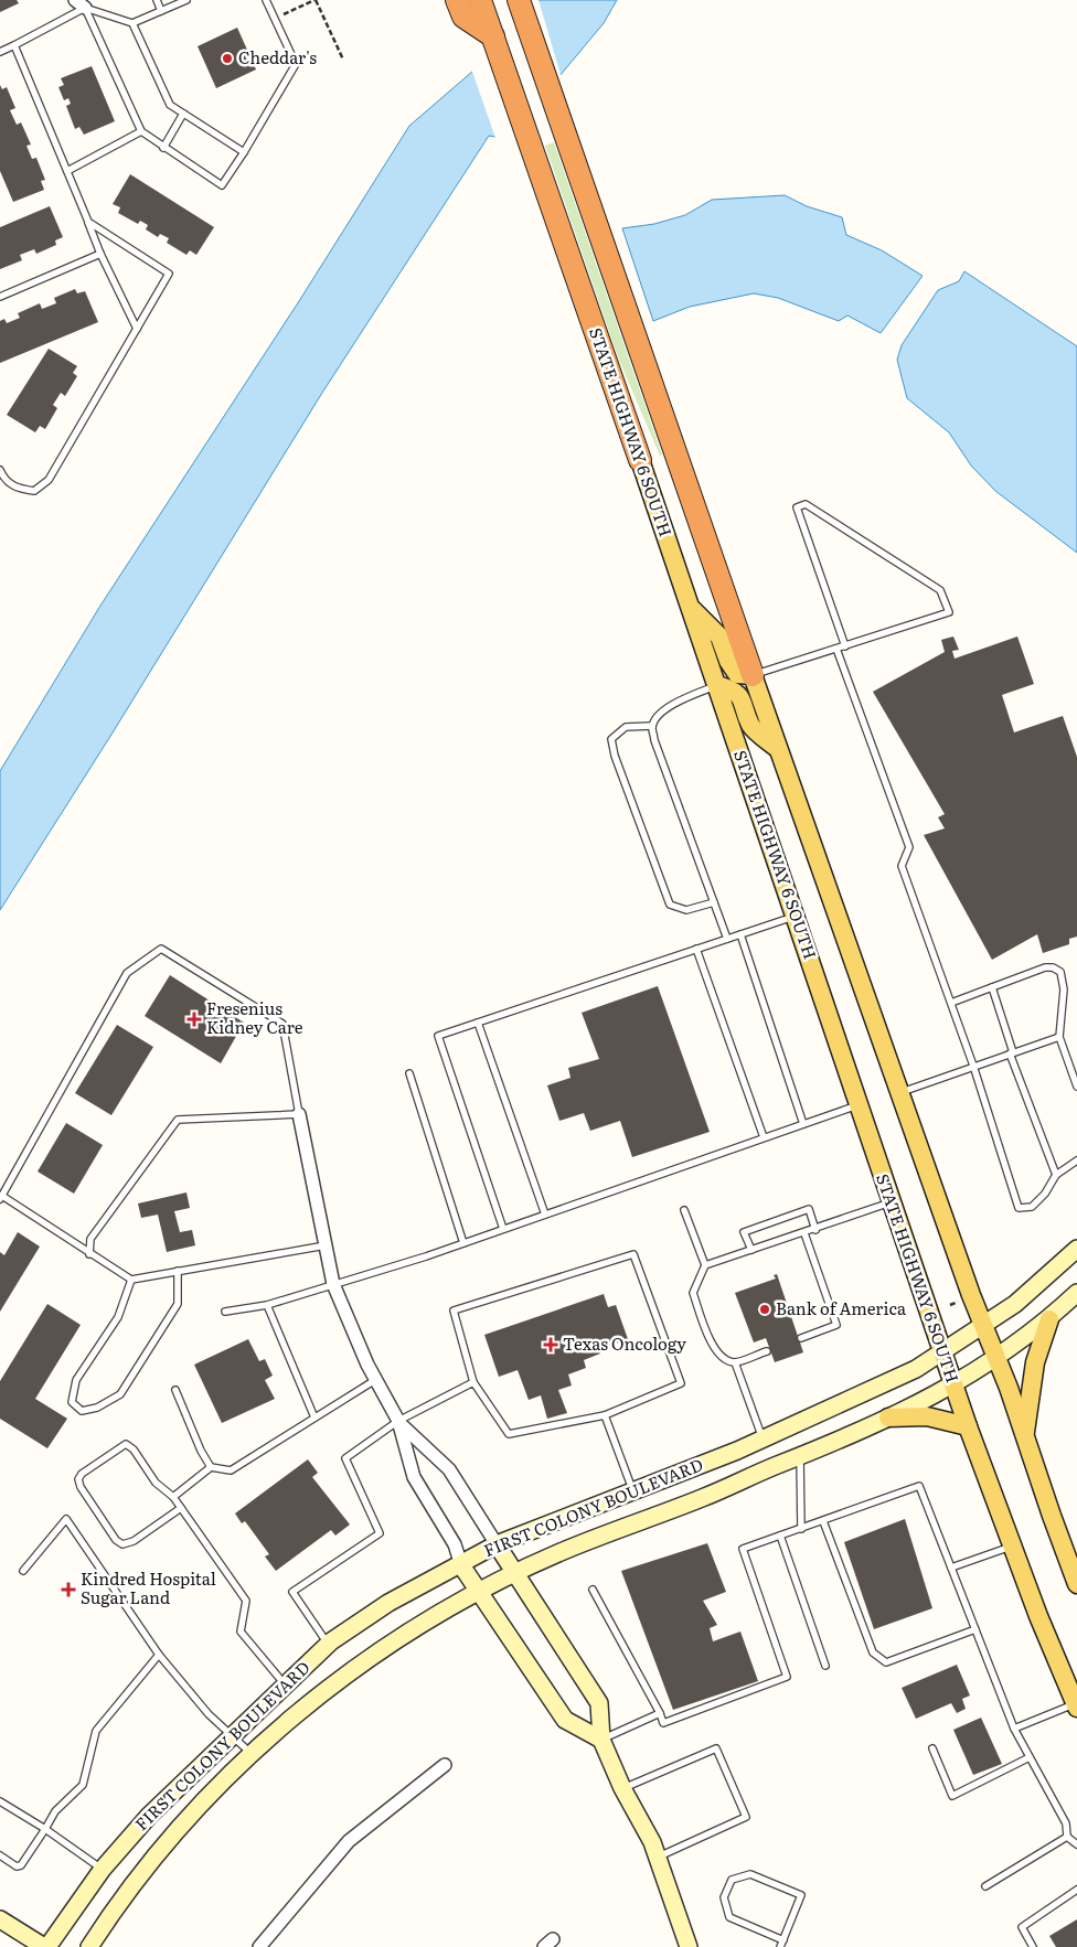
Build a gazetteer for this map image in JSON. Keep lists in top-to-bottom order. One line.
{"streets":{"highway":["STATE HIGHWAY 6 SOUTH"],"main road":["FIRST COLONY BOULEVARD"]},"crossings":[["STATE HIGHWAY 6 SOUTH","FIRST COLONY BOULEVARD"]],"places":{"other":["Cheddar's","Bank of America"],"health":["Fresenius Kidney Care","Texas Oncology","Kindred Hospital Sugar Land"]}}
